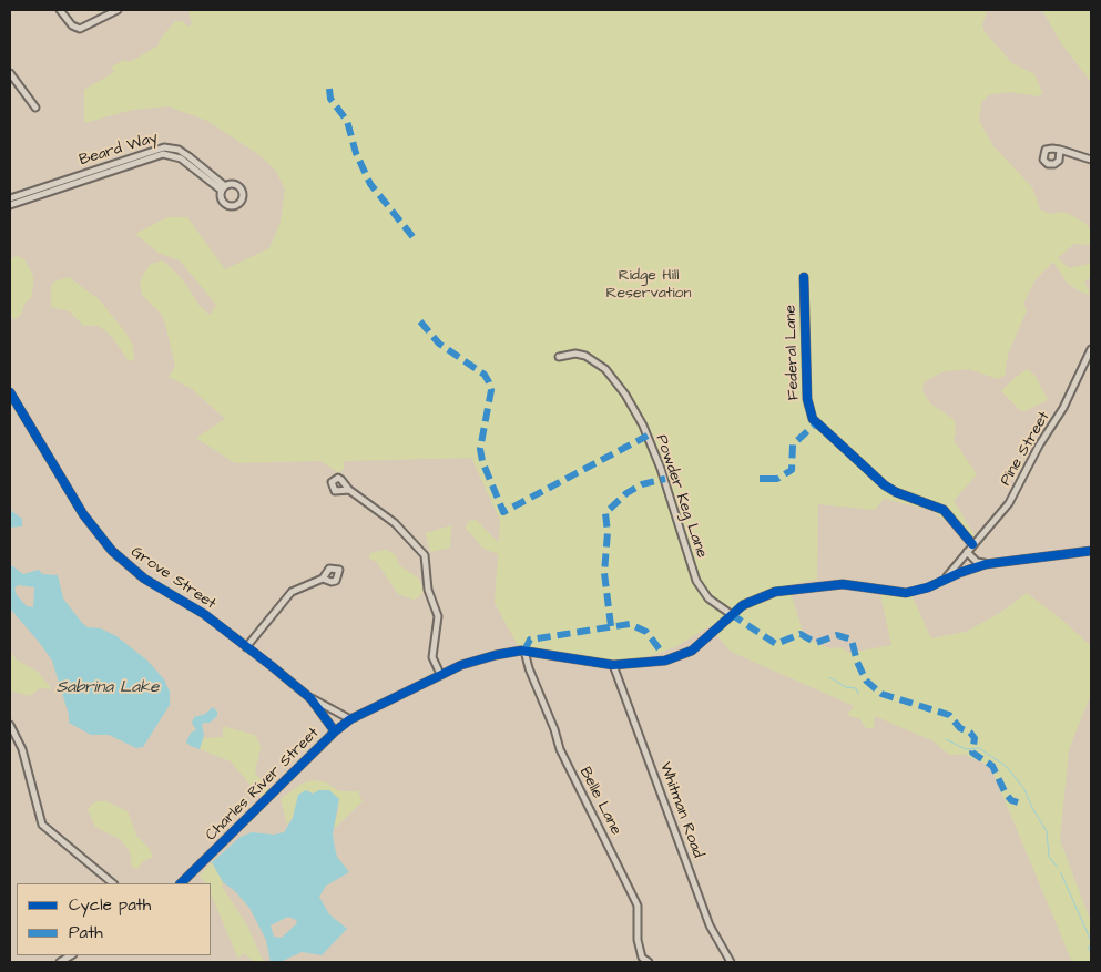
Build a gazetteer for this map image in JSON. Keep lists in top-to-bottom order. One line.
{"streets":{"street":["Beard Way","Federal Lane","Pine Street","Powder Keg Lane","Grove Street","Charles River Street","Belle Lane","Whitman Road"]},"crossings":[["Federal Lane","Pine Street"],["Pine Street","Charles River Street"],["Powder Keg Lane","Charles River Street"],["Grove Street","Charles River Street"],["Charles River Street","Belle Lane"],["Charles River Street","Whitman Road"]],"water":["Sabrina Lake"],"parks":["Ridge Hill Reservation"],"legend":["Cycle path","Path"]}
